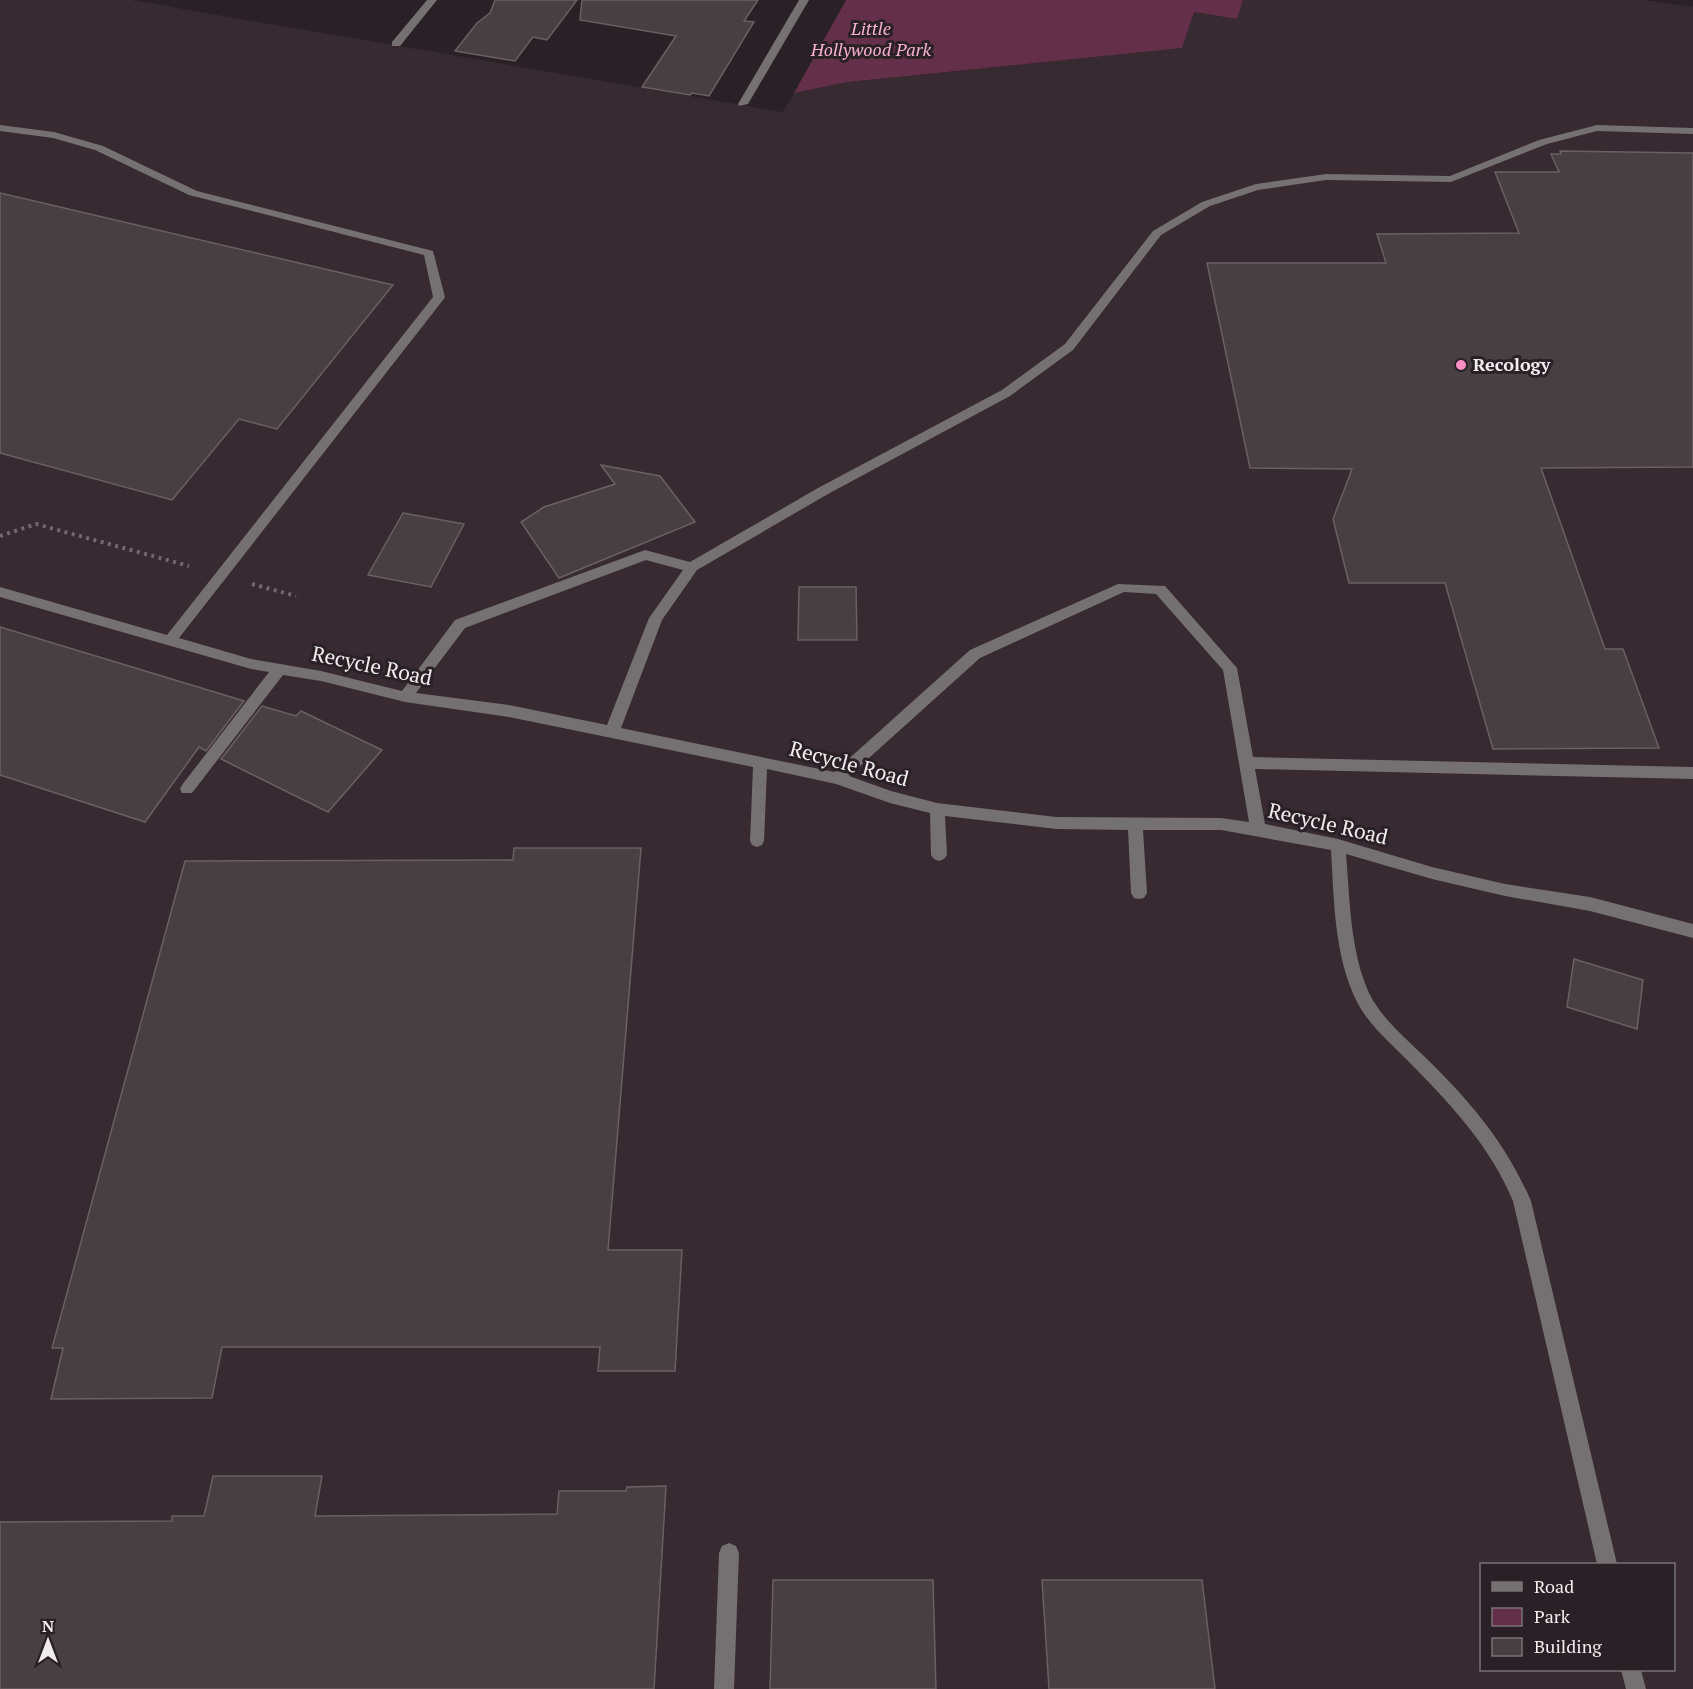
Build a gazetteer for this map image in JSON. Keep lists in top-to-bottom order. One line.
{"streets":{"street":["Recycle Road"]},"parks":["Little Hollywood Park"],"places":["Recology"],"legend":["Road","Park","Building"],"north":"top"}
